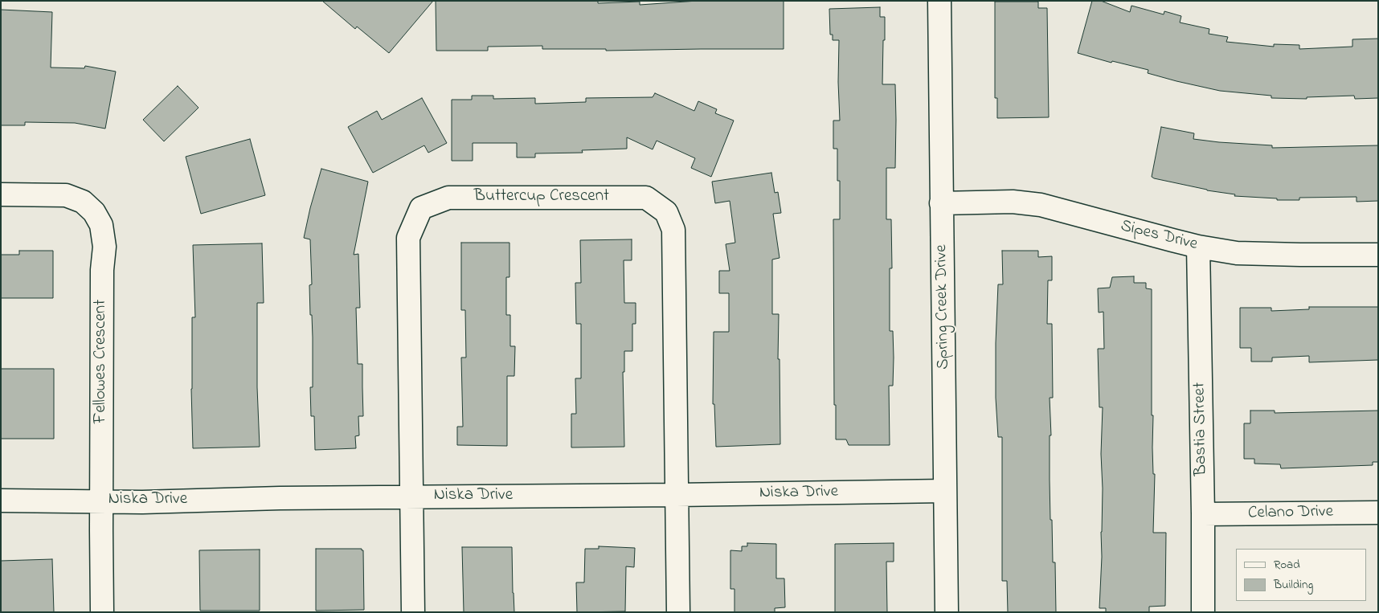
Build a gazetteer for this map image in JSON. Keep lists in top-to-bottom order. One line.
{"streets":{"street":["Buttercup Crescent","Sipes Drive","Spring Creek Drive","Fellowes Crescent","Bastia Street","Niska Drive","Celano Drive"]},"crossings":[["Buttercup Crescent","Niska Drive"],["Sipes Drive","Spring Creek Drive"],["Sipes Drive","Bastia Street"],["Spring Creek Drive","Niska Drive"],["Fellowes Crescent","Niska Drive"],["Bastia Street","Celano Drive"]],"legend":["Road","Building"]}
